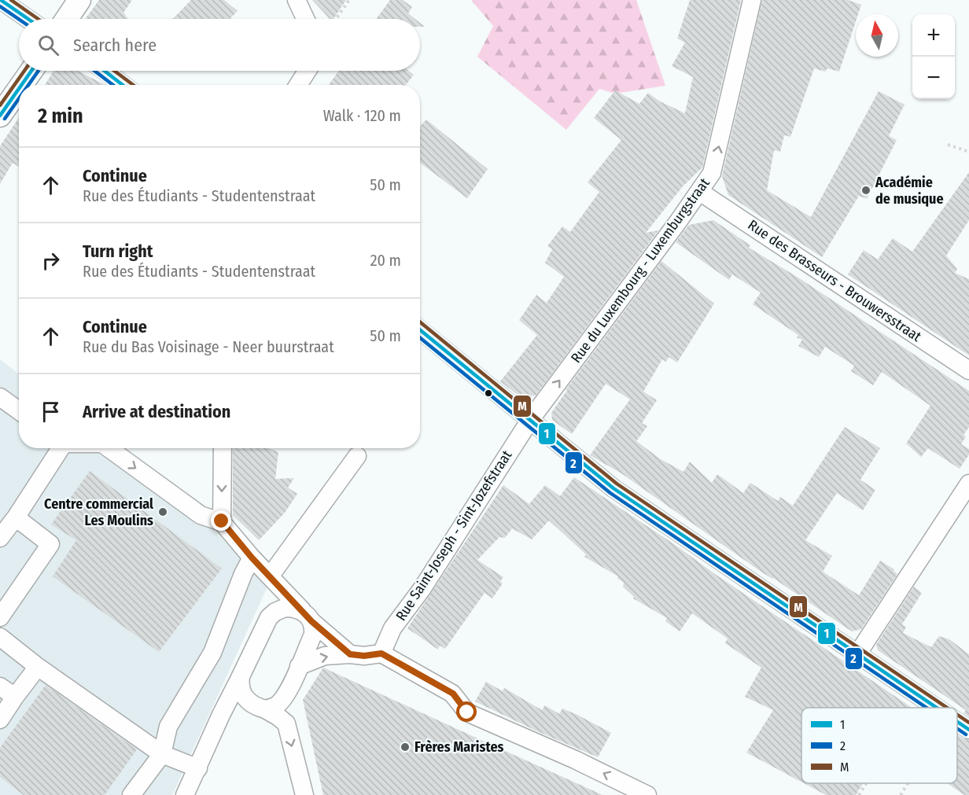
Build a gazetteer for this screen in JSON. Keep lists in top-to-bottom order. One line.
{"streets":{"street":["Rue du Luxembourg - Luxemburgstraat","Rue des Brasseurs - Brouwersstraat","Rue Saint-Joseph - Sint-Jozefstraat"]},"crossings":[["Rue du Luxembourg - Luxemburgstraat","Rue des Brasseurs - Brouwersstraat"],["Rue du Luxembourg - Luxemburgstraat","Rue Saint-Joseph - Sint-Jozefstraat"]],"one_way":["Rue du Luxembourg - Luxemburgstraat"],"places":["Académie de musique","Centre commercial Les Moulins","Frères Maristes"],"lines":["transit line 1","transit line M","transit line 2"],"legend":["1","2","M"],"north":"top","page":{"map_buttons":["+","−"],"search":"Search here","heading":["2 min","Walk · 120 m"],"list":[["Continue","Rue des Étudiants - Studentenstraat","50 m"],["Turn right","Rue des Étudiants - Studentenstraat","20 m"],["Continue","Rue du Bas Voisinage - Neer buurstraat","50 m"],"Arrive at destination"]}}
